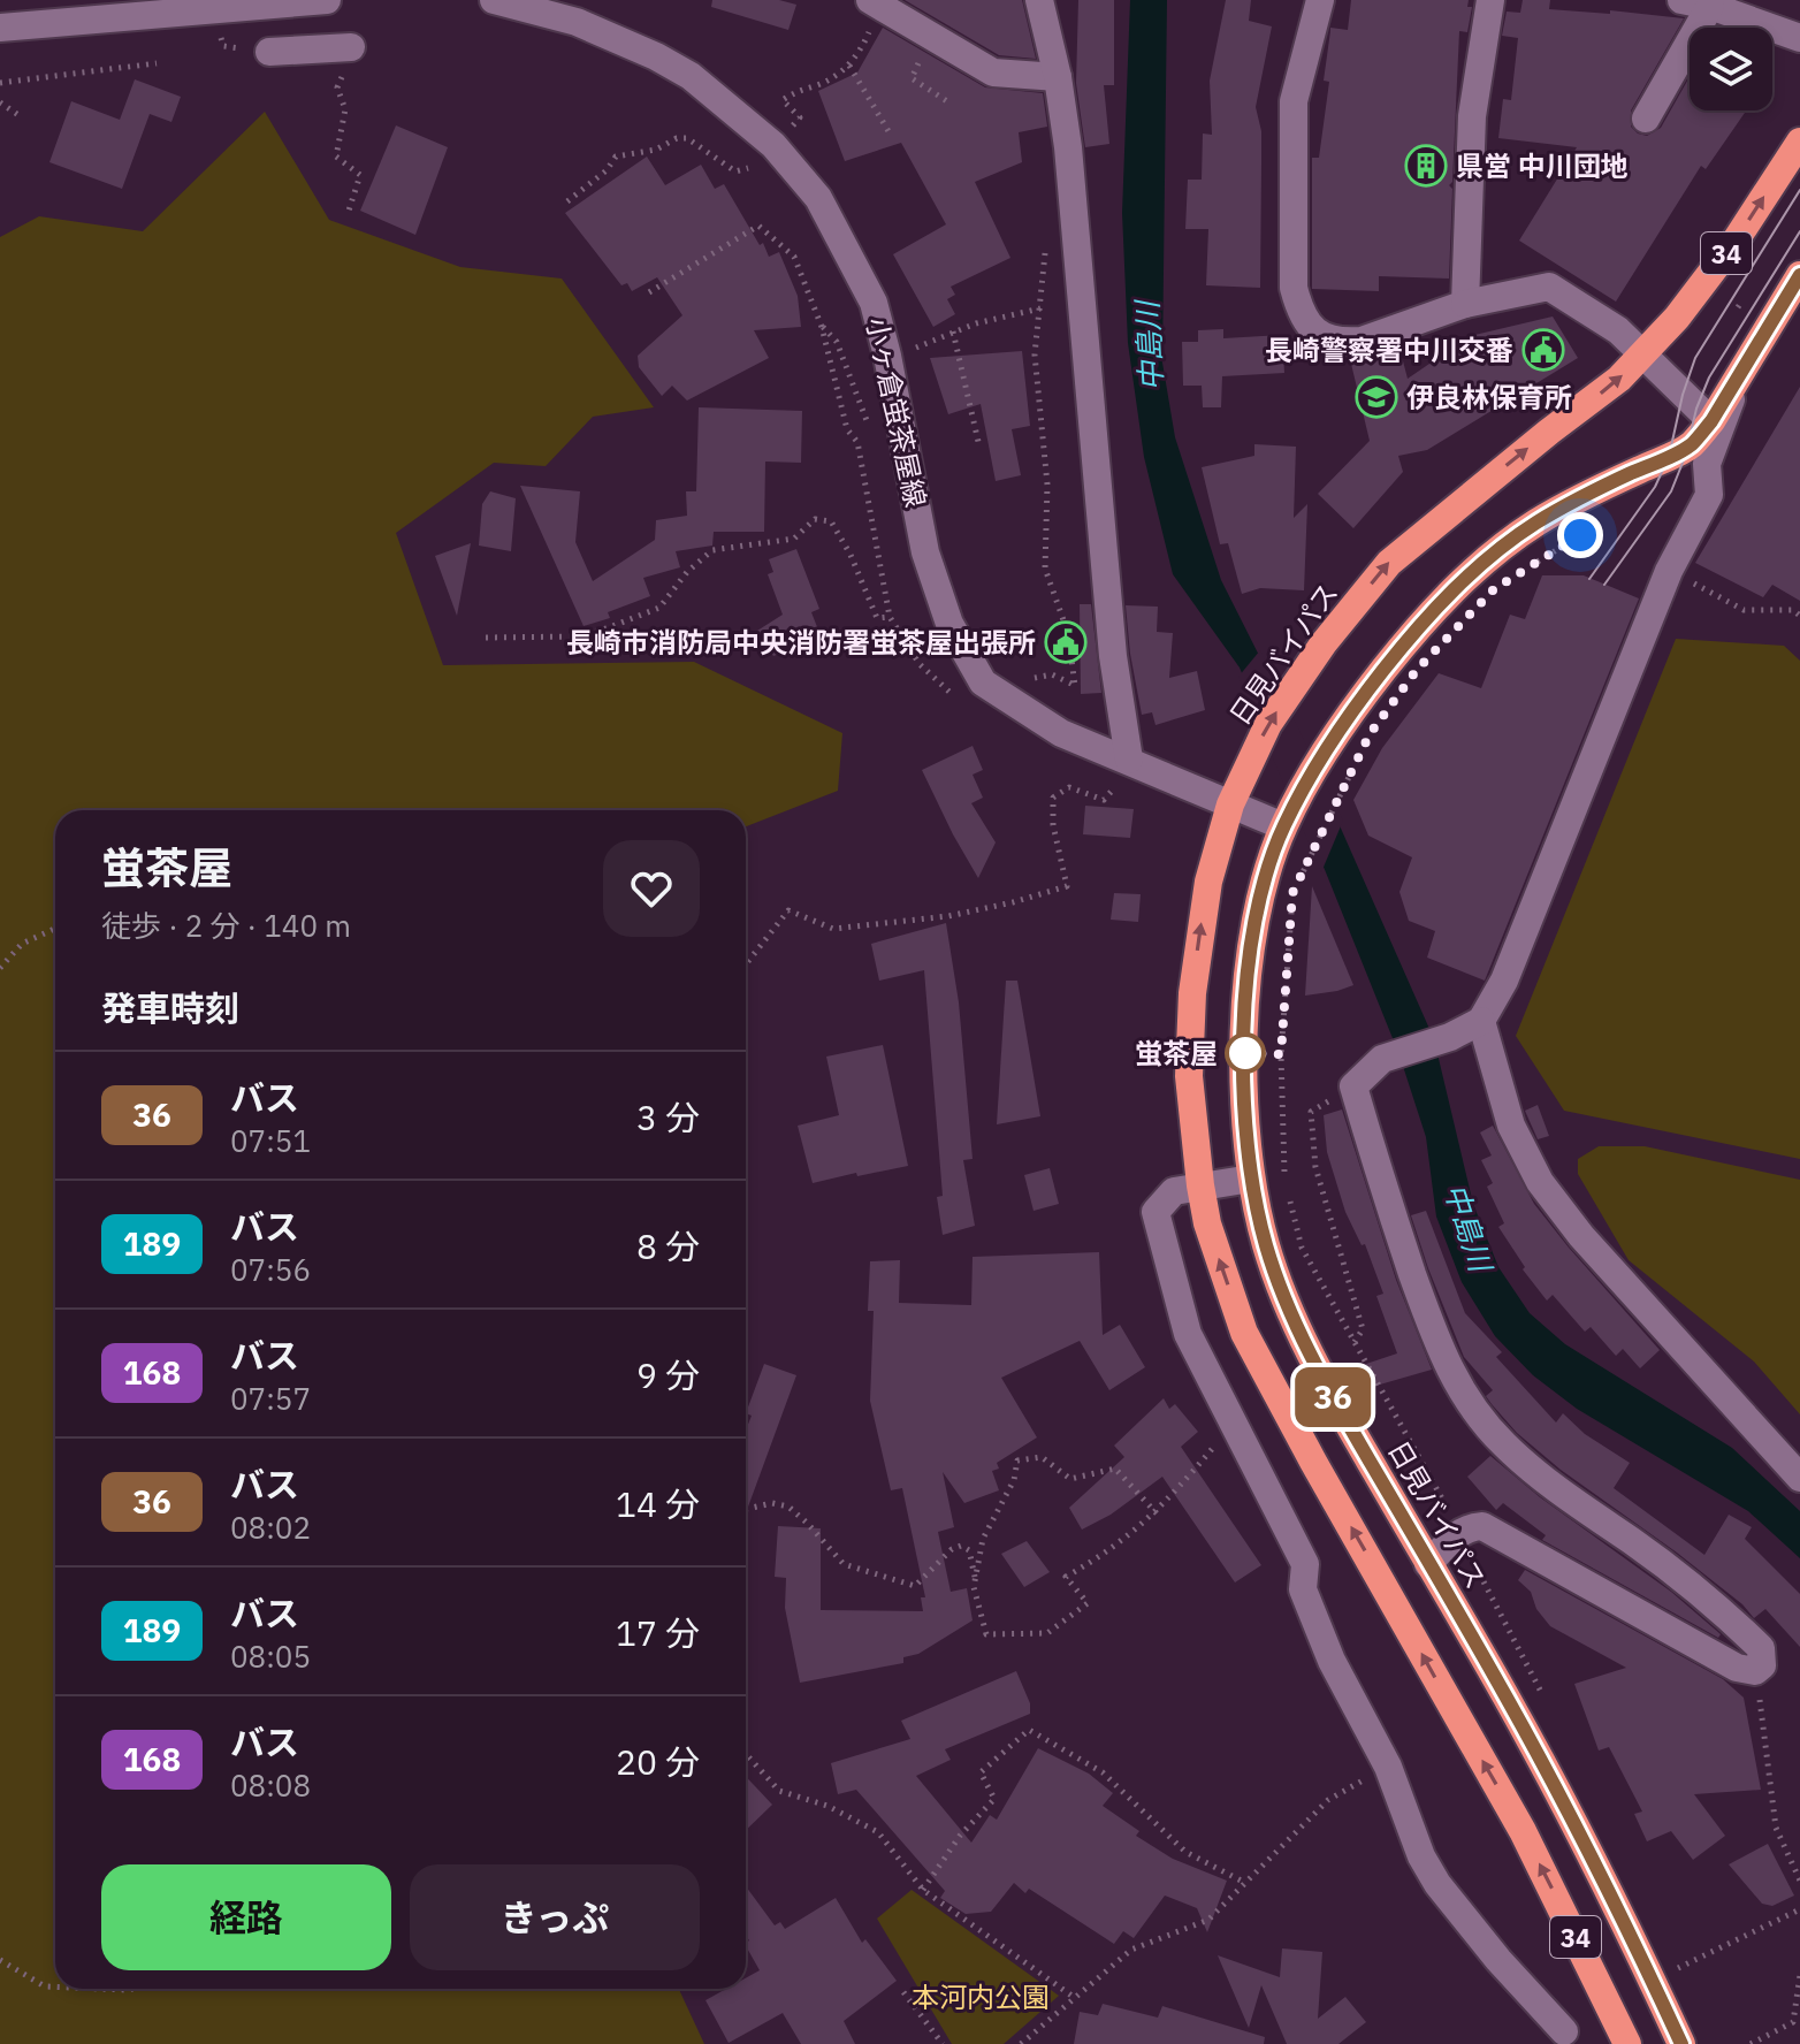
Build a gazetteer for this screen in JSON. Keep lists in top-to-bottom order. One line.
{"streets":{"highway":["34","日見バイパス"],"street":["小ヶ倉蛍茶屋線"]},"crossings":[["小ヶ倉蛍茶屋線","日見バイパス"]],"one_way":["日見バイパス"],"water":["中島川"],"parks":["本河内公園"],"places":{"building":["県営 中川団地"],"public building":["長崎警察署中川交番","長崎市消防局中央消防署蛍茶屋出張所"],"school or university":["伊良林保育所"],"other":["蛍茶屋"]},"lines":["bus line 36"],"page":{"on_map":"36","heading":[["蛍茶屋","徒歩 · 2 分 · 140 m"],"発車時刻"],"list":[{"mark":"36","name":"バス","note":"07:51","value":"3 分"},{"mark":"189","name":"バス","note":"07:56","value":"8 分"},{"mark":"168","name":"バス","note":"07:57","value":"9 分"},{"mark":"36","name":"バス","note":"08:02","value":"14 分"},{"mark":"189","name":"バス","note":"08:05","value":"17 分"},{"mark":"168","name":"バス","note":"08:08","value":"20 分"}],"buttons":["経路","きっぷ"]}}
